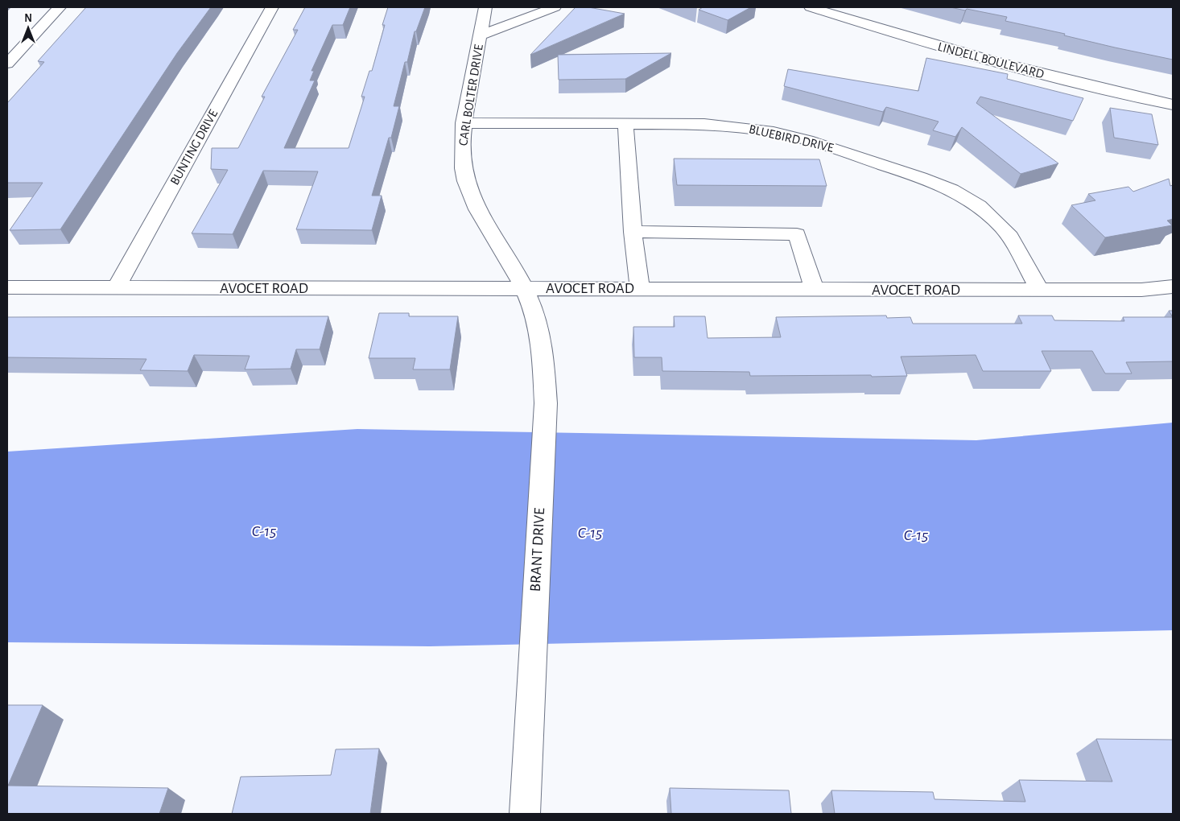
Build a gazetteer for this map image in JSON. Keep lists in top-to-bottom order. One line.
{"streets":{"street":["LINDELL BOULEVARD","CARL BOLTER DRIVE","BLUEBIRD DRIVE","BUNTING DRIVE","AVOCET ROAD","BRANT DRIVE"]},"crossings":[["CARL BOLTER DRIVE","BLUEBIRD DRIVE"],["CARL BOLTER DRIVE","AVOCET ROAD"],["CARL BOLTER DRIVE","BRANT DRIVE"],["BLUEBIRD DRIVE","AVOCET ROAD"],["BUNTING DRIVE","AVOCET ROAD"],["AVOCET ROAD","BRANT DRIVE"]],"water":["C-15"],"north":"top"}
